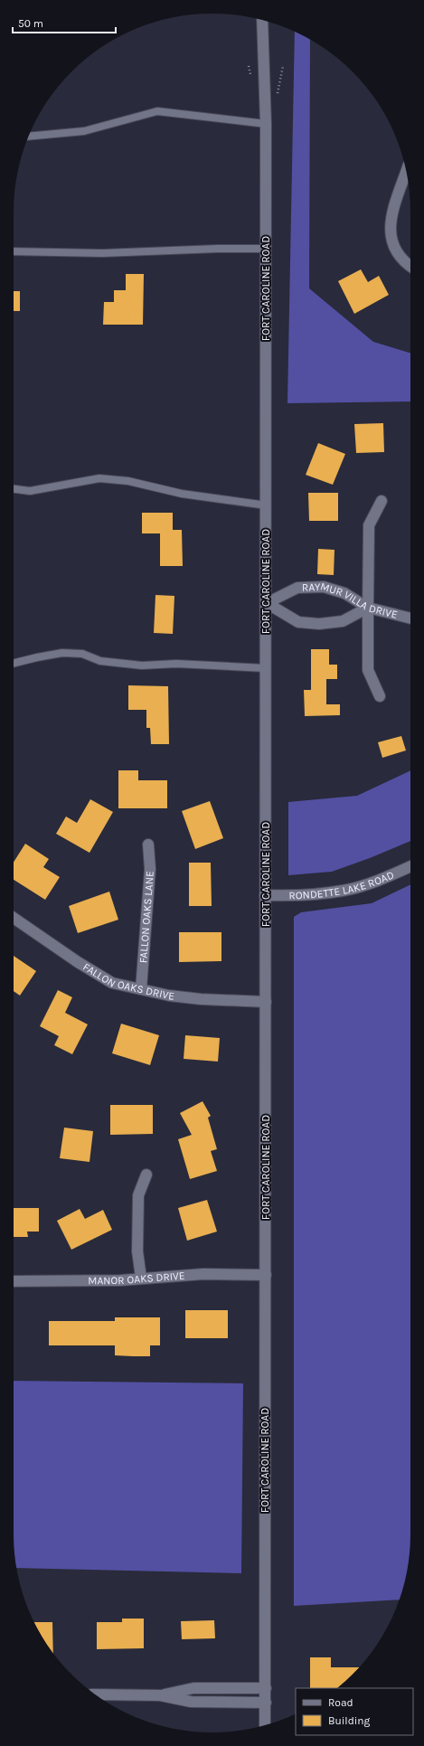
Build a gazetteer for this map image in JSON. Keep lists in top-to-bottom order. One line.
{"streets":{"street":["FORT CAROLINE ROAD","RAYMUR VILLA DRIVE","RONDETTE LAKE ROAD","FALLON OAKS LANE","FALLON OAKS DRIVE","MANOR OAKS DRIVE"]},"crossings":[["FORT CAROLINE ROAD","RAYMUR VILLA DRIVE"],["FORT CAROLINE ROAD","RONDETTE LAKE ROAD"],["FORT CAROLINE ROAD","FALLON OAKS DRIVE"],["FORT CAROLINE ROAD","MANOR OAKS DRIVE"],["FALLON OAKS LANE","FALLON OAKS DRIVE"]],"legend":["Road","Building"],"scale_bar":"50 m"}
